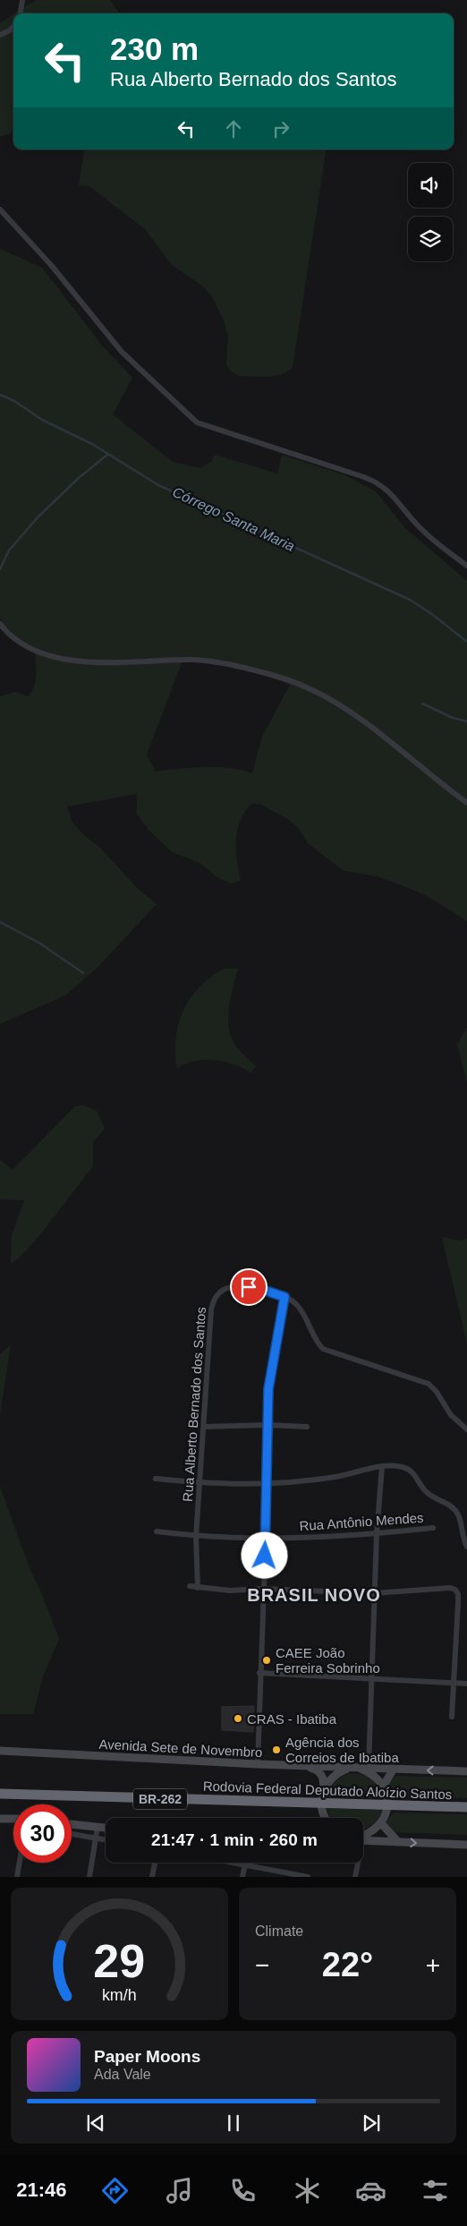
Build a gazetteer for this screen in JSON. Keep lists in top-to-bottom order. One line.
{"streets":{"highway":["Rodovia Federal Deputado Aloízio Santos","BR-262"],"street":["Rua Alberto Bernado dos Santos","Rua Antônio Mendes","Avenida Sete de Novembro"]},"crossings":[["Rua Alberto Bernado dos Santos","Rua Antônio Mendes"]],"districts":["BRASIL NOVO"],"water":["Córrego Santa Maria"],"places":["CAEE João Ferreira Sobrinho","CRAS - Ibatiba","Agência dos Correios de Ibatiba"],"page":{"turn":["230 m","Rua Alberto Bernado dos Santos"],"limit":"30","trip":"21:47 · 1 min · 260 m","tile":"Climate","heat":["−","22°","+"],"song":["Paper Moons","Ada Vale"],"tabs":"21:46","gauge":["29","km/h"]}}
